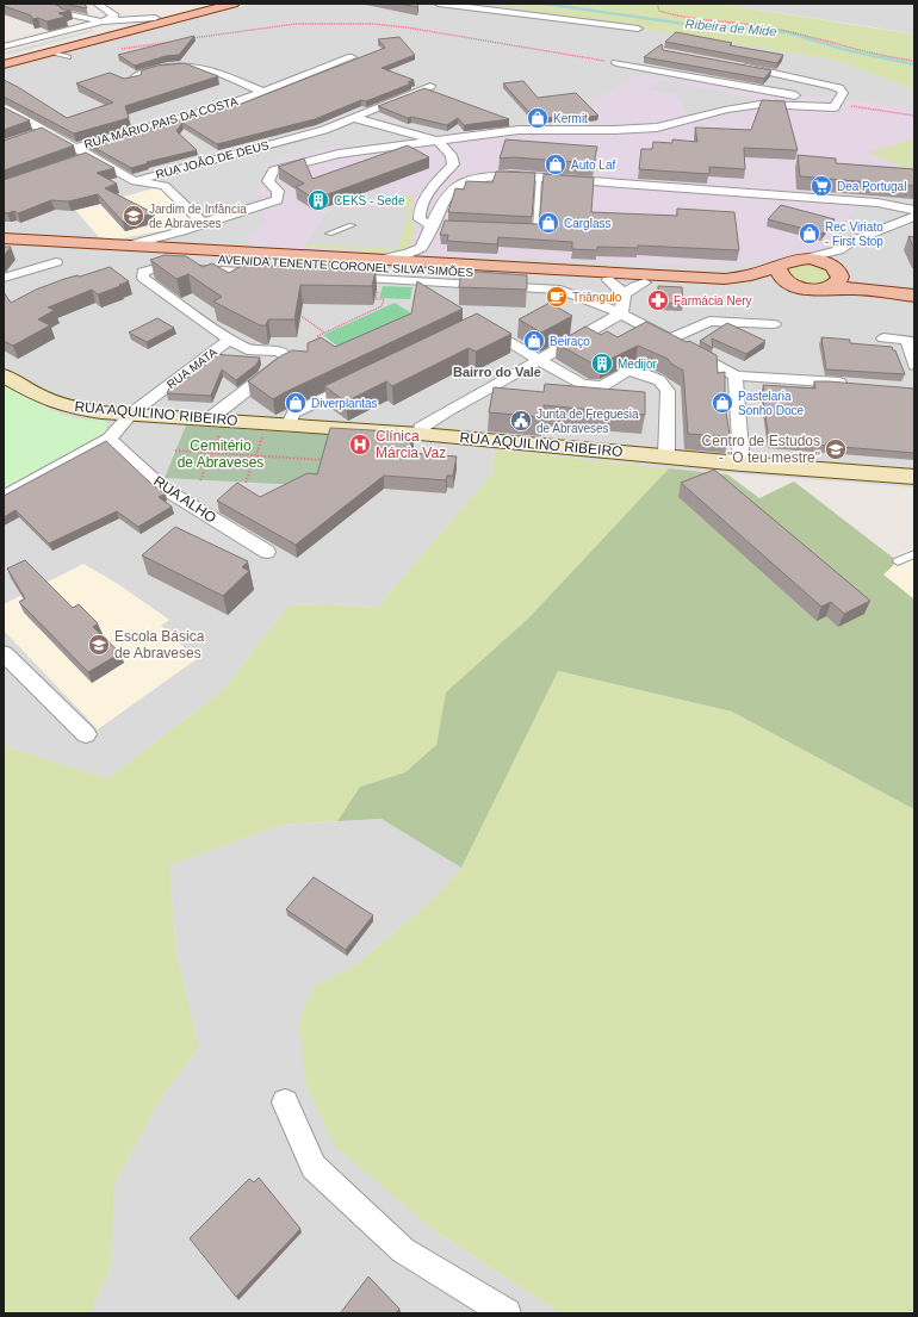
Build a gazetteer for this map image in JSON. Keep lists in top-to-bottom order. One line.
{"streets":{"main road":["AVENIDA TENENTE CORONEL SILVA SIMÕES"],"street":["RUA MÁRIO PAIS DA COSTA","RUA JOÃO DE DEUS","RUA MATA","RUA AQUILINO RIBEIRO","RUA ALHO"]},"crossings":[["RUA MATA","RUA AQUILINO RIBEIRO"],["RUA MATA","RUA ALHO"]],"districts":["Bairro do Vale"],"water":["Ribeira de Mide"],"parks":["Cemitério de Abraveses"],"places":{"shop":["Kermit","Auto Laf","Carglass","Rec Viriato - First Stop","Beiraço","Diverplantas","Pastelaria Sonho Doce"],"supermarket":["Dea Portugal"],"building":["CEKS - Sede","Medijor"],"school or university":["Jardim de Infância de Abraveses","Centro de Estudos - \"O teu mestre\"","Escola Básica de Abraveses"],"cafe":["Triângulo"],"pharmacy":["Farmácia Nery"],"public building":["Junta de Freguesia de Abraveses"],"hospital":["Clínica Márcia Vaz"]}}
